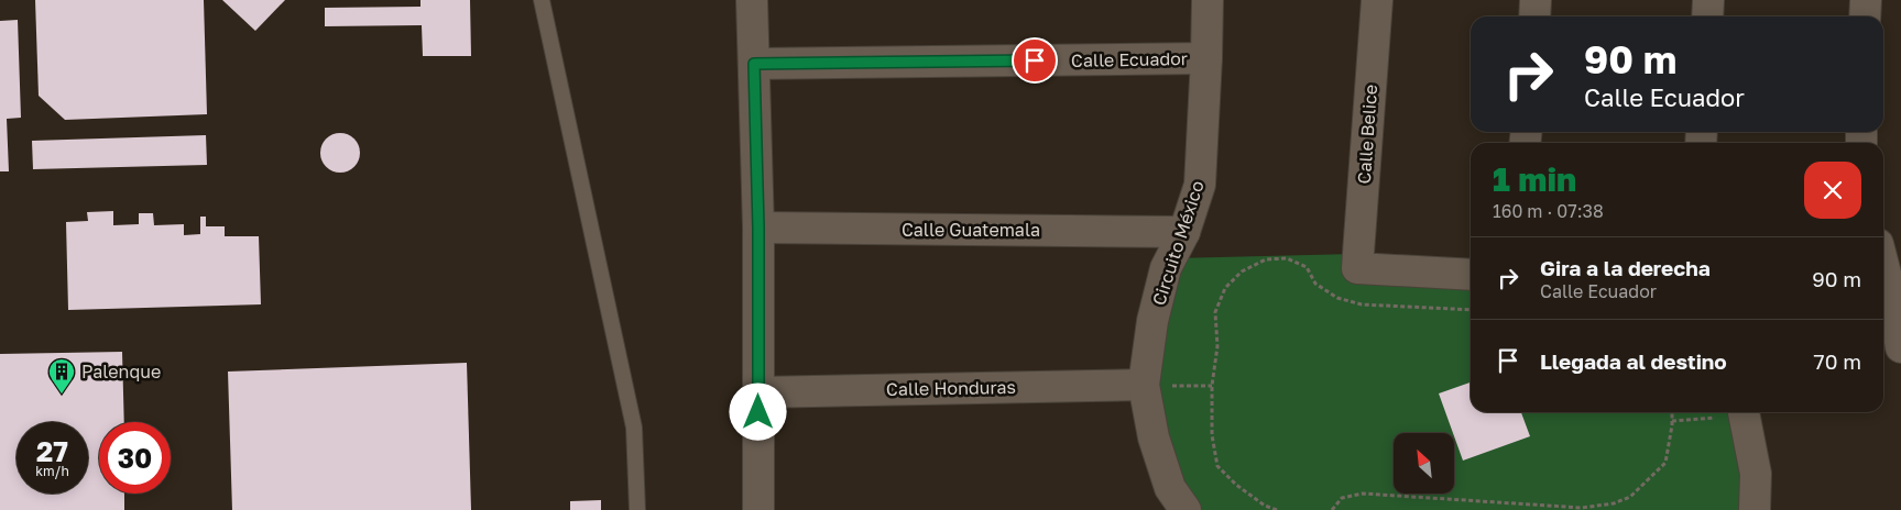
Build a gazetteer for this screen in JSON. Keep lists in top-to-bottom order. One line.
{"streets":{"street":["Calle Ecuador","Calle Belice","Calle Guatemala","Circuito México","Calle Honduras"]},"crossings":[["Calle Ecuador","Circuito México"],["Calle Guatemala","Circuito México"],["Circuito México","Calle Honduras"]],"places":{"building":["Palenque"]},"north":"top left","page":{"turn":["90 m","Calle Ecuador"],"heading":["1 min","160 m · 07:38"],"list":[{"name":"Gira a la derecha","note":"Calle Ecuador","value":"90 m"},{"name":"Llegada al destino","value":"70 m"}],"speed":"27 km/h","limit":"30"}}
